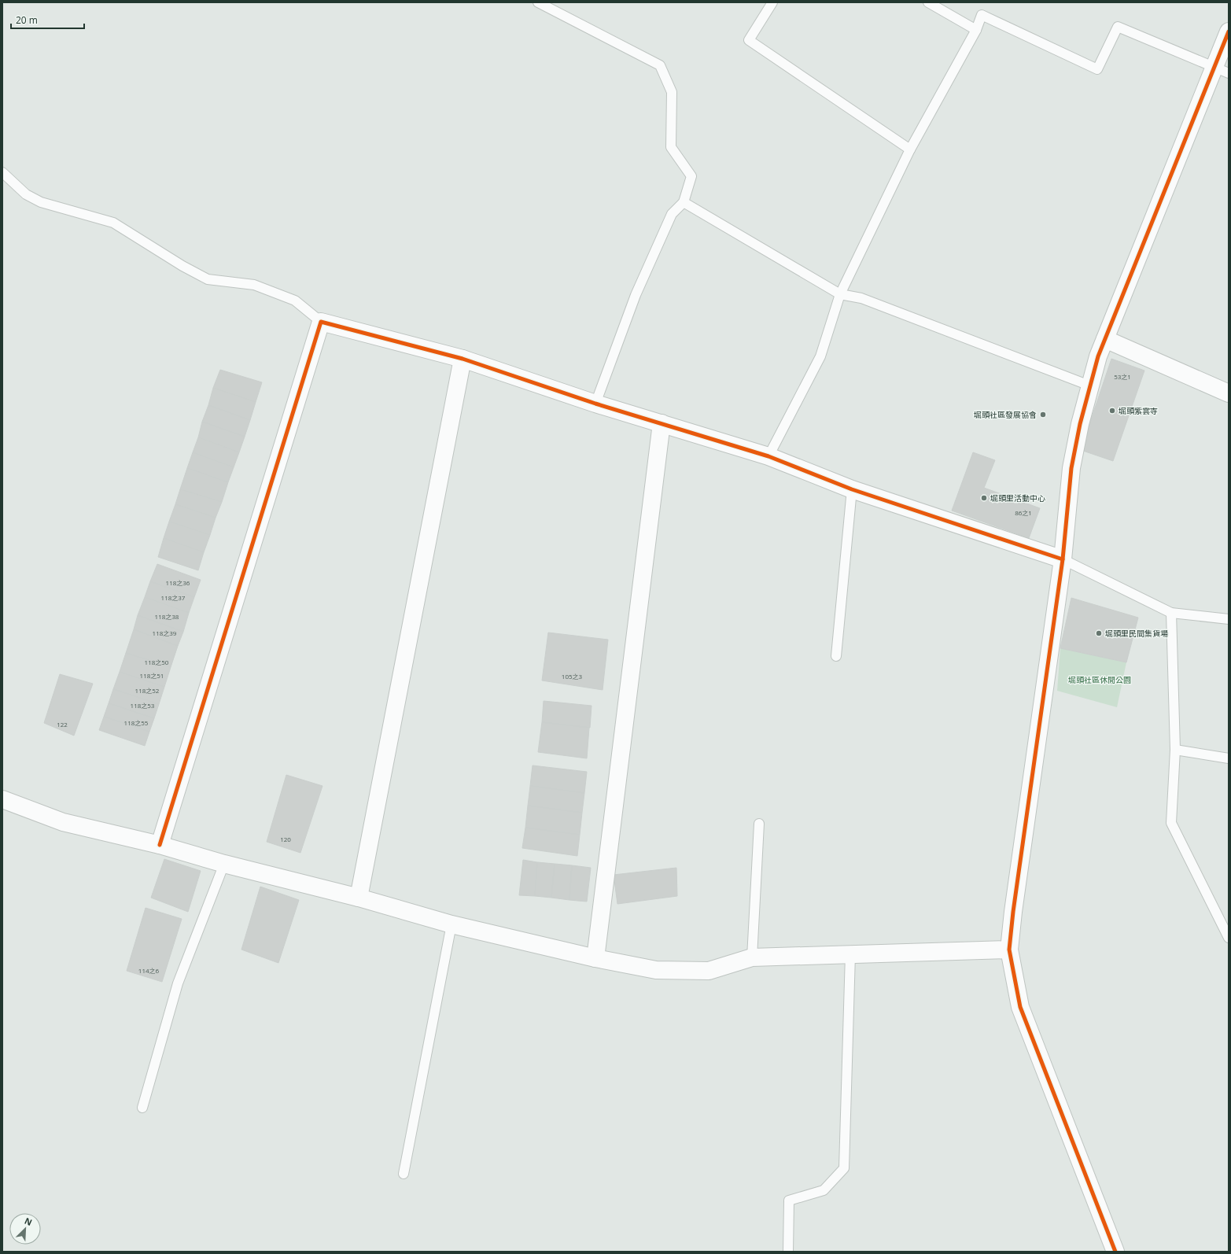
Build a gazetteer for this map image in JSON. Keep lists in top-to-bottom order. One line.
{"parks":["堀頭社區休閒公園"],"places":["堀頭紫雲寺","堀頭社區發展協會","堀頭里活動中心","堀頭里民間集貨場"],"house_numbers":["53之1","86之1","118之36","118之37","118之38","118之39","118之50","118之51","105之3","118之52","118之53","118之55","122","120","114之6"],"scale_bar":"20 m","north":"top right"}
